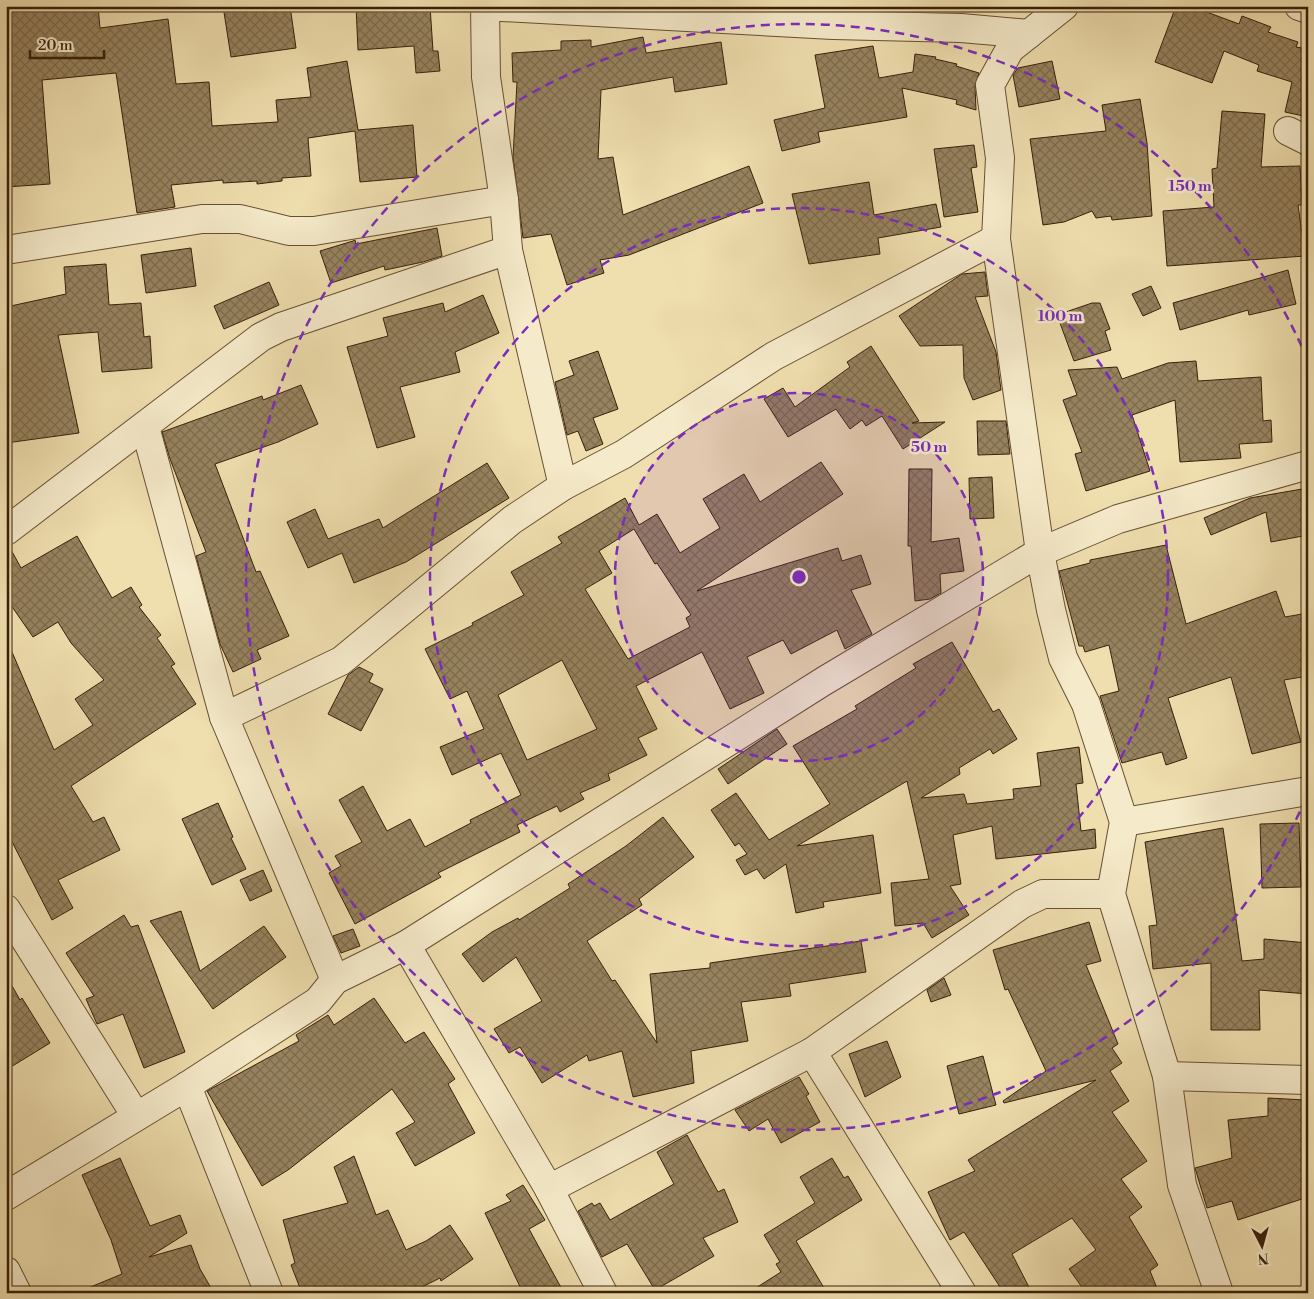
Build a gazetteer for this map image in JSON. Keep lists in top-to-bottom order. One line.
{"scale_bar":"20 m","north":"bottom","rings":["150 m","100 m","50 m"]}
